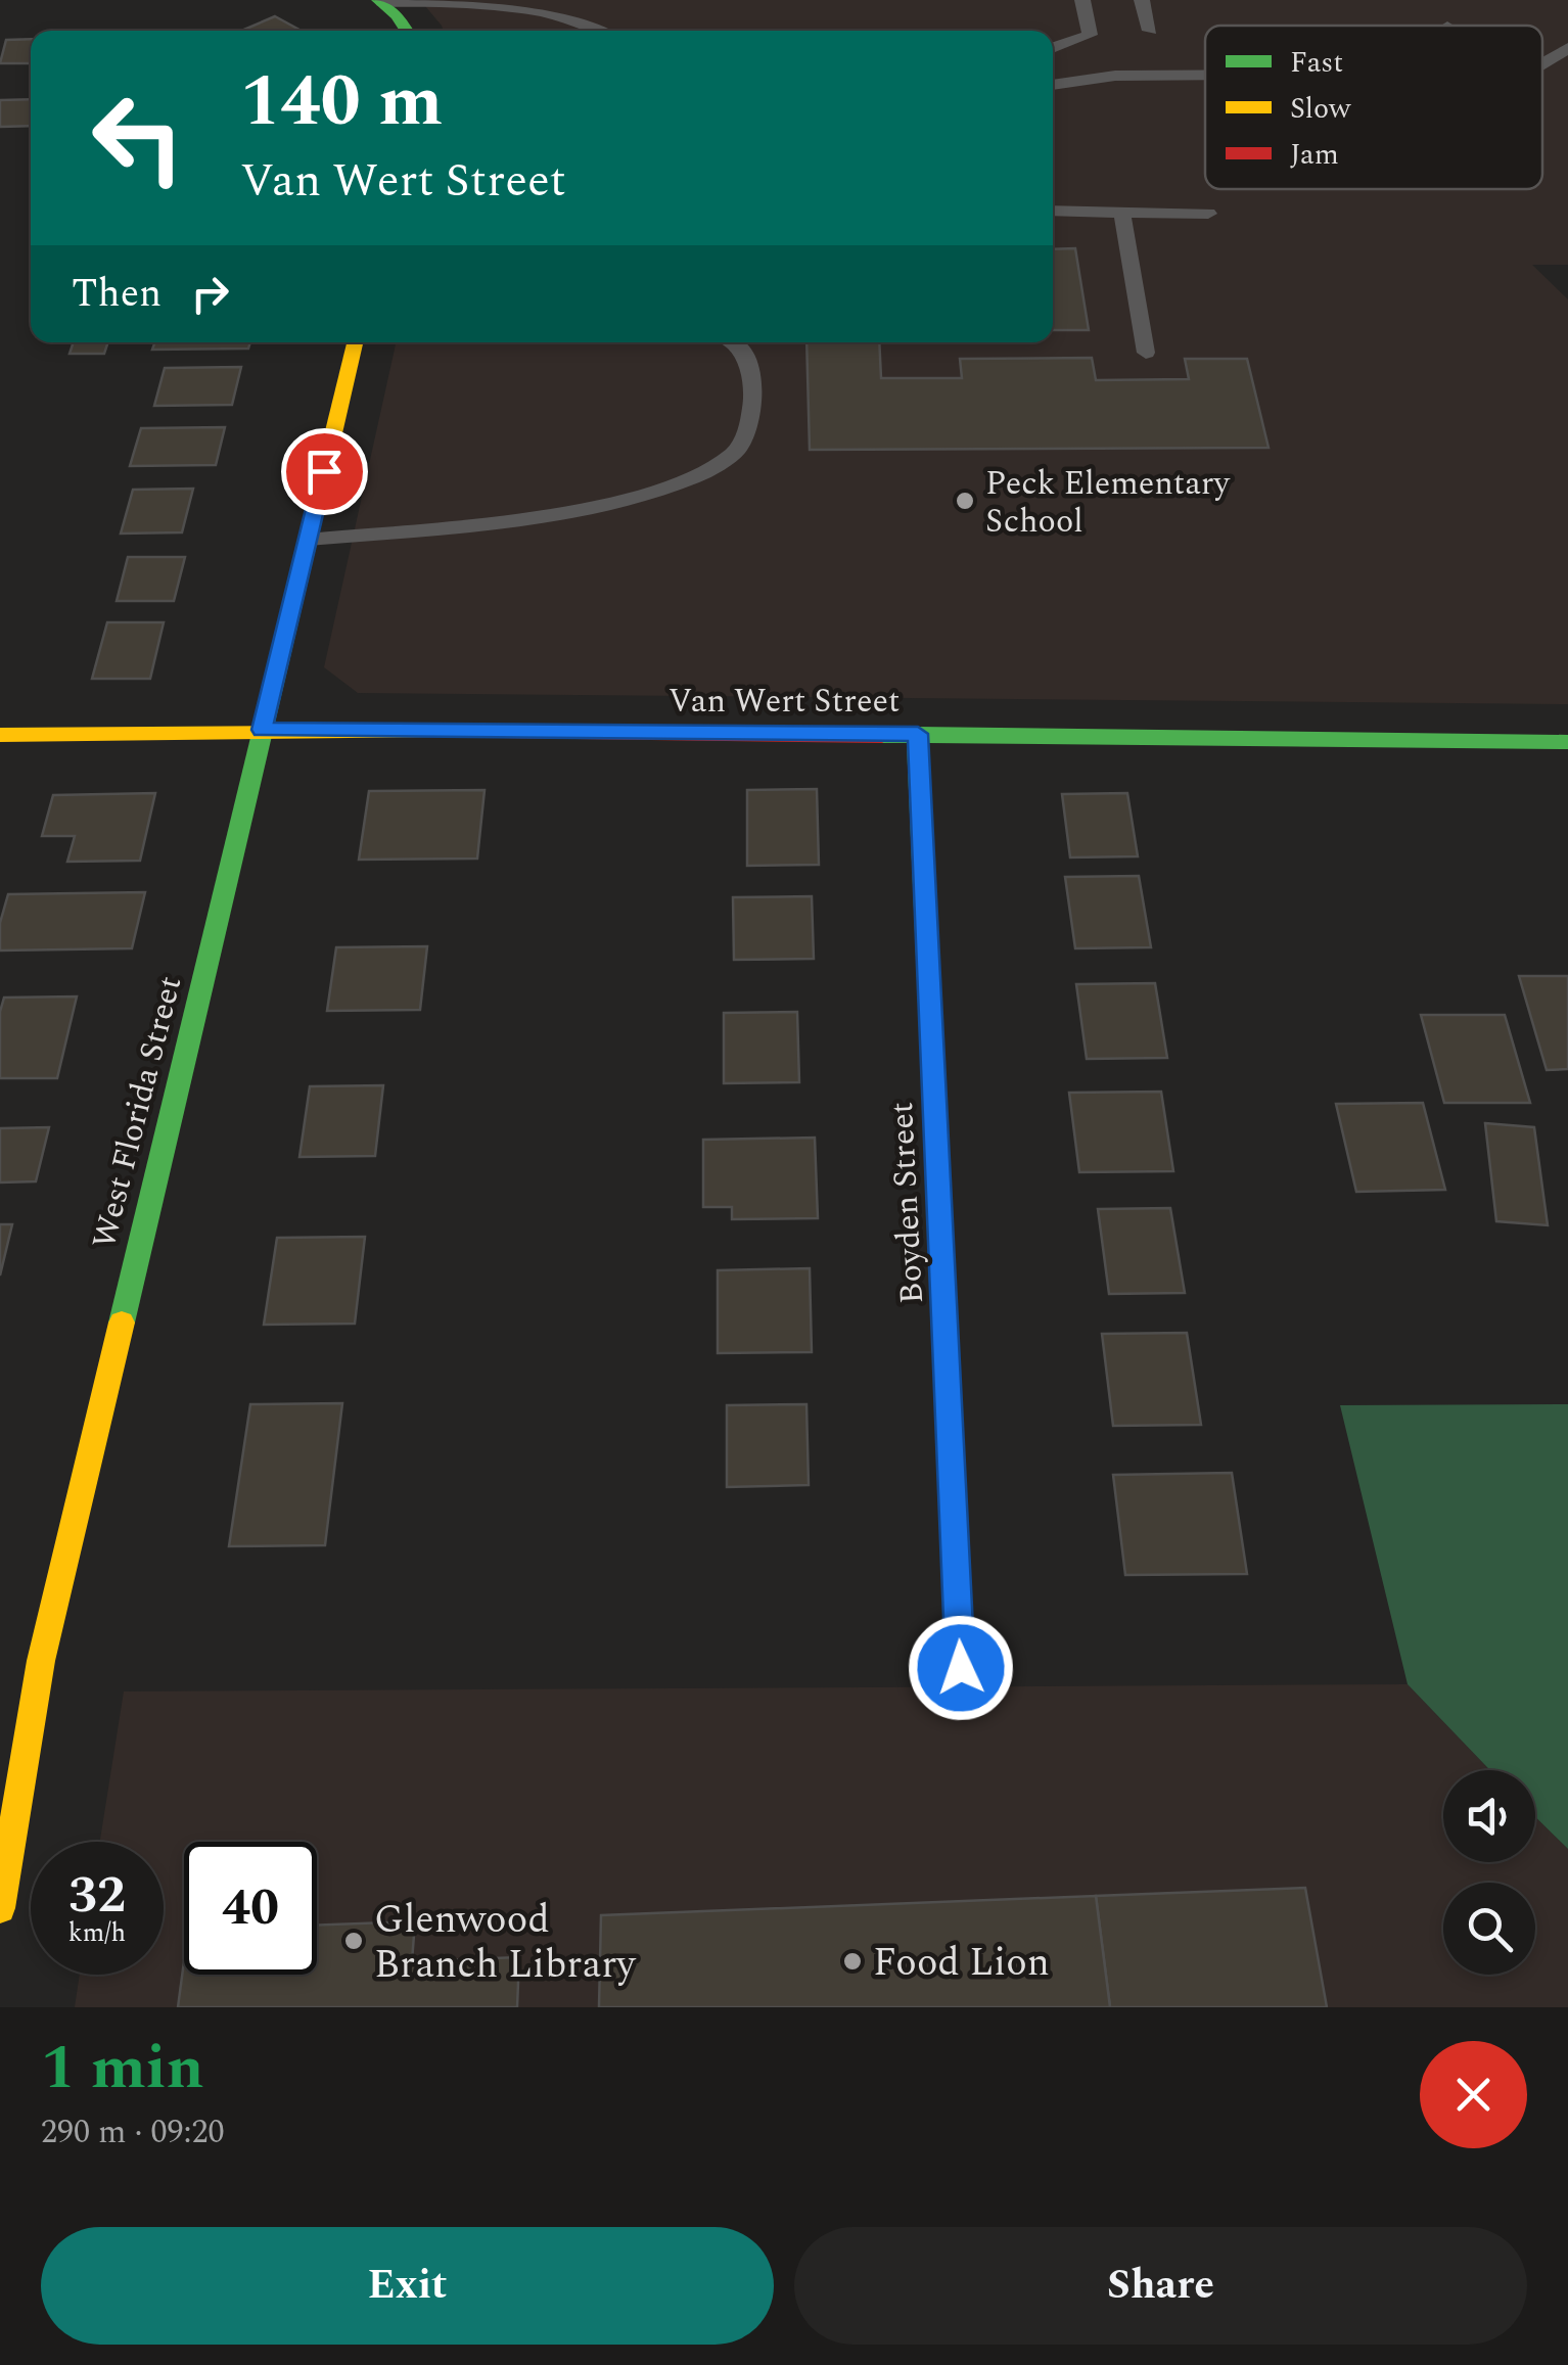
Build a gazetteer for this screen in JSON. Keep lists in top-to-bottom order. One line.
{"streets":{"street":["Van Wert Street","West Florida Street","Boyden Street"]},"crossings":[["Van Wert Street","West Florida Street"],["Van Wert Street","Boyden Street"]],"places":["Peck Elementary School","Glenwood Branch Library","Food Lion"],"legend":["Fast","Slow","Jam"],"page":{"turn":["140 m","Van Wert Street"],"then":"Then","speed":"32 km/h","limit":"40","heading":["1 min","290 m · 09:20"],"buttons":["Exit","Share"]}}
